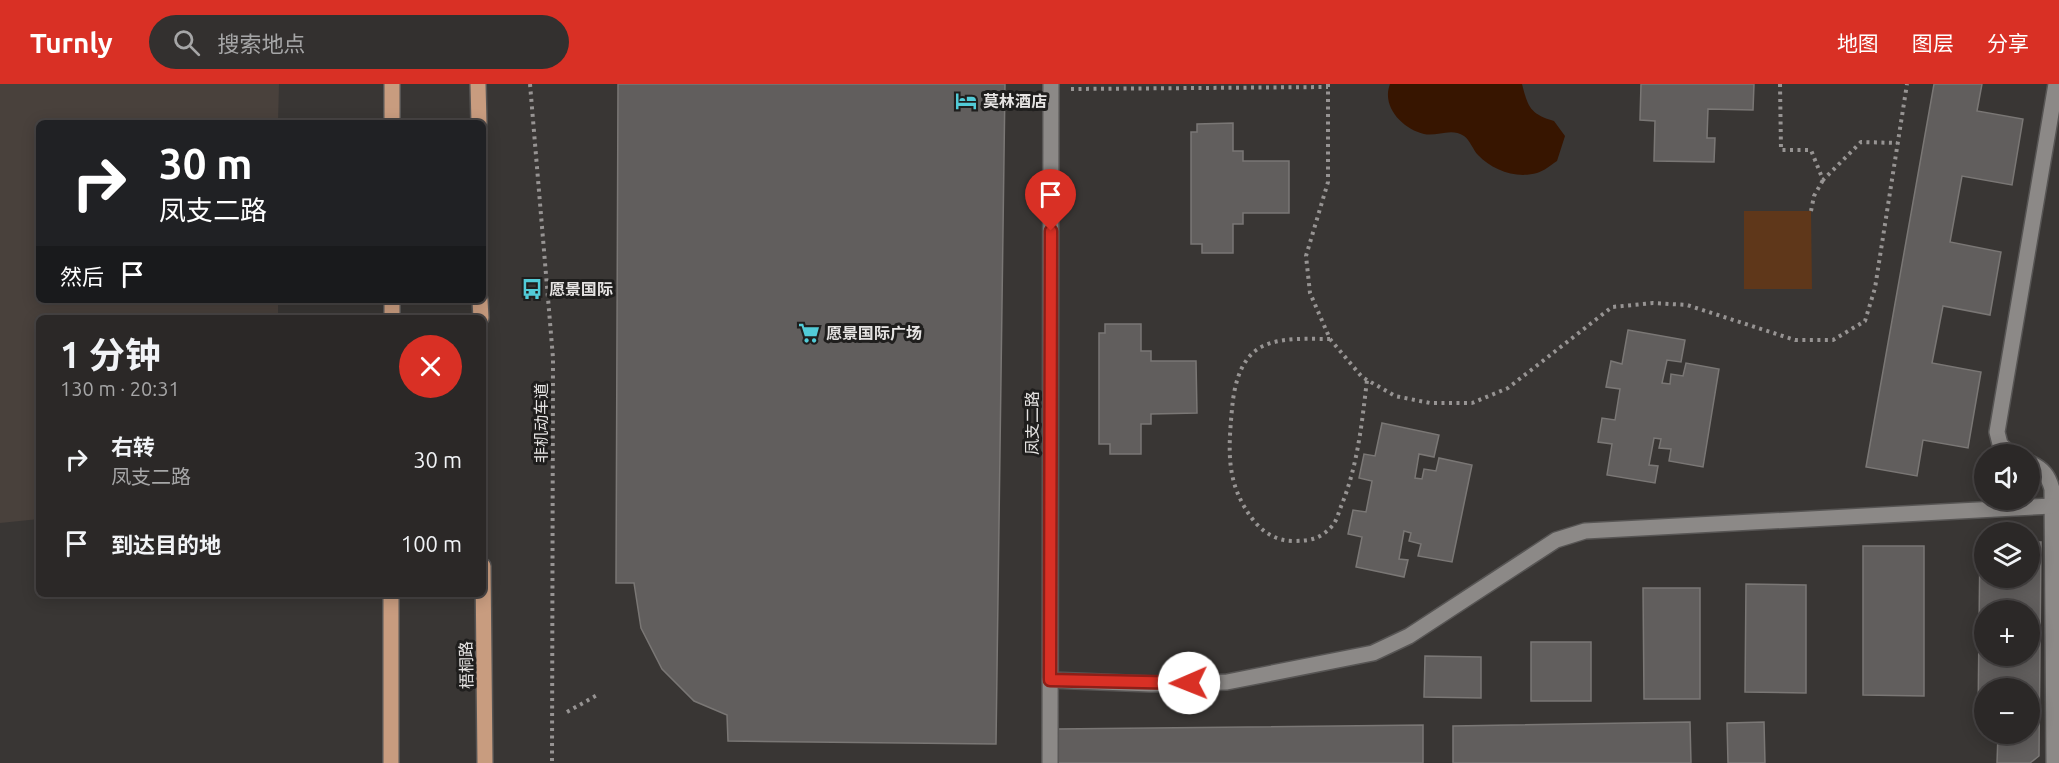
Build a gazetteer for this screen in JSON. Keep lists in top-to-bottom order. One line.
{"streets":{"main road":["梧桐路"],"street":["凤支二路"],"path":["非机动车道"]},"places":{"hotel":["莫林酒店"],"bus stop":["愿景国际"],"supermarket":["愿景国际广场"]},"page":{"header":"Turnly","search":"搜索地点","nav":["地图","图层","分享"],"turn":["30 m","凤支二路"],"then":"然后","heading":["1 分钟","130 m · 20:31"],"list":[{"name":"右转","note":"凤支二路","value":"30 m"},{"name":"到达目的地","value":"100 m"}],"map_buttons":["+","−"]}}
